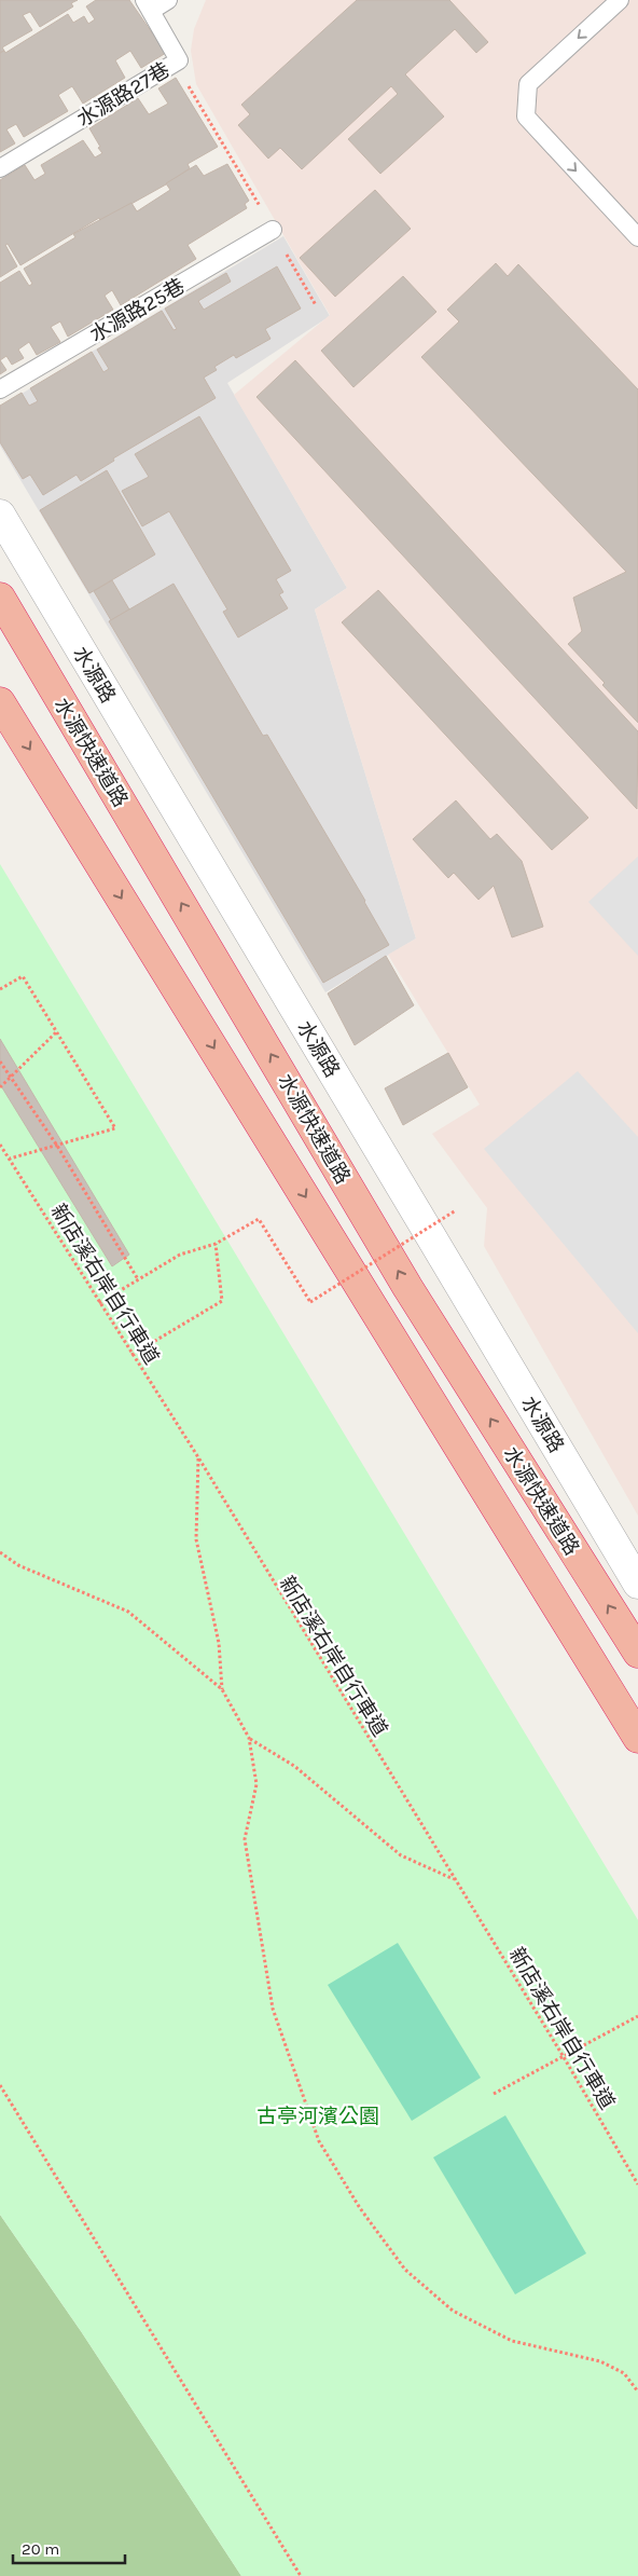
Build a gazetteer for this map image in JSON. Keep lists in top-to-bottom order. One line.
{"streets":{"highway":["水源快速道路"],"street":["水源路"],"lane":["水源路27巷","水源路25巷"],"path":["新店溪右岸自行車道"]},"parks":["古亭河濱公園"],"scale_bar":"20 m"}
